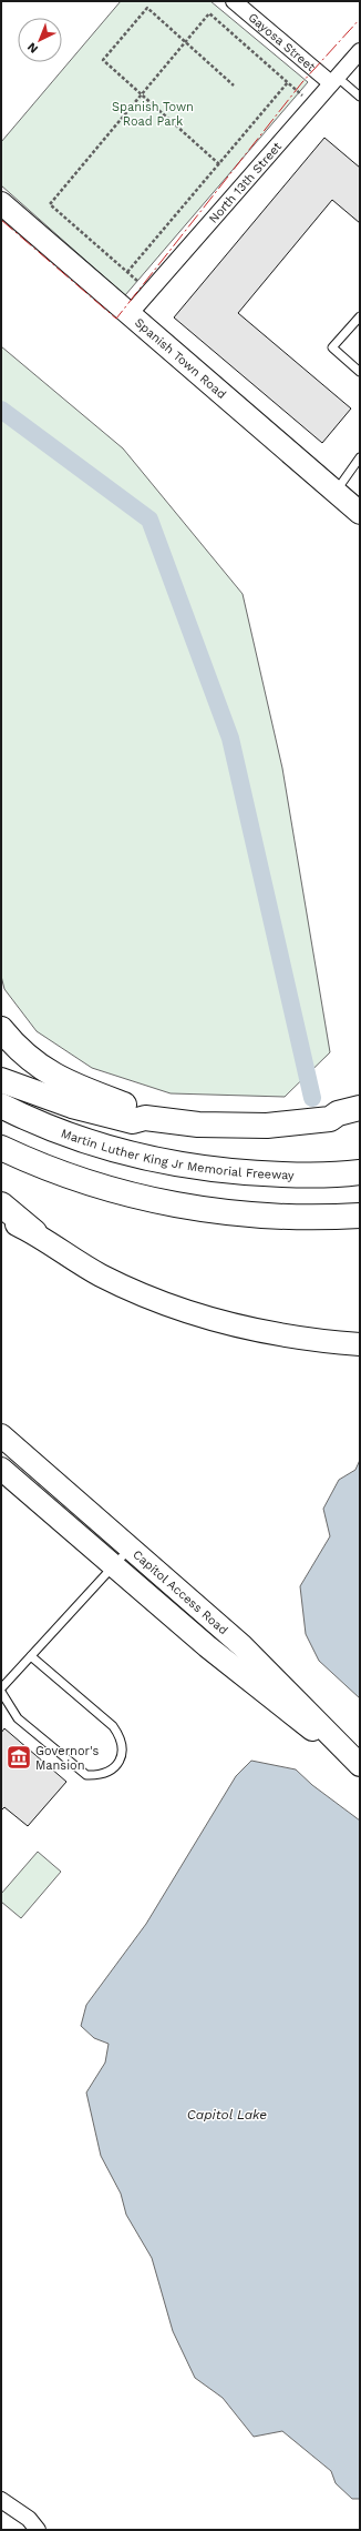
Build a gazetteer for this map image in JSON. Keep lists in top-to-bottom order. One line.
{"streets":{"highway":["Martin Luther King Jr Memorial Freeway"],"main road":["Spanish Town Road","Capitol Access Road"],"street":["Gayosa Street","North 13th Street"]},"crossings":[["Gayosa Street","North 13th Street"],["North 13th Street","Spanish Town Road"]],"water":["Capitol Lake"],"parks":["Spanish Town Road Park"],"places":{"museum":["Governor's Mansion"]},"north":"bottom left"}
